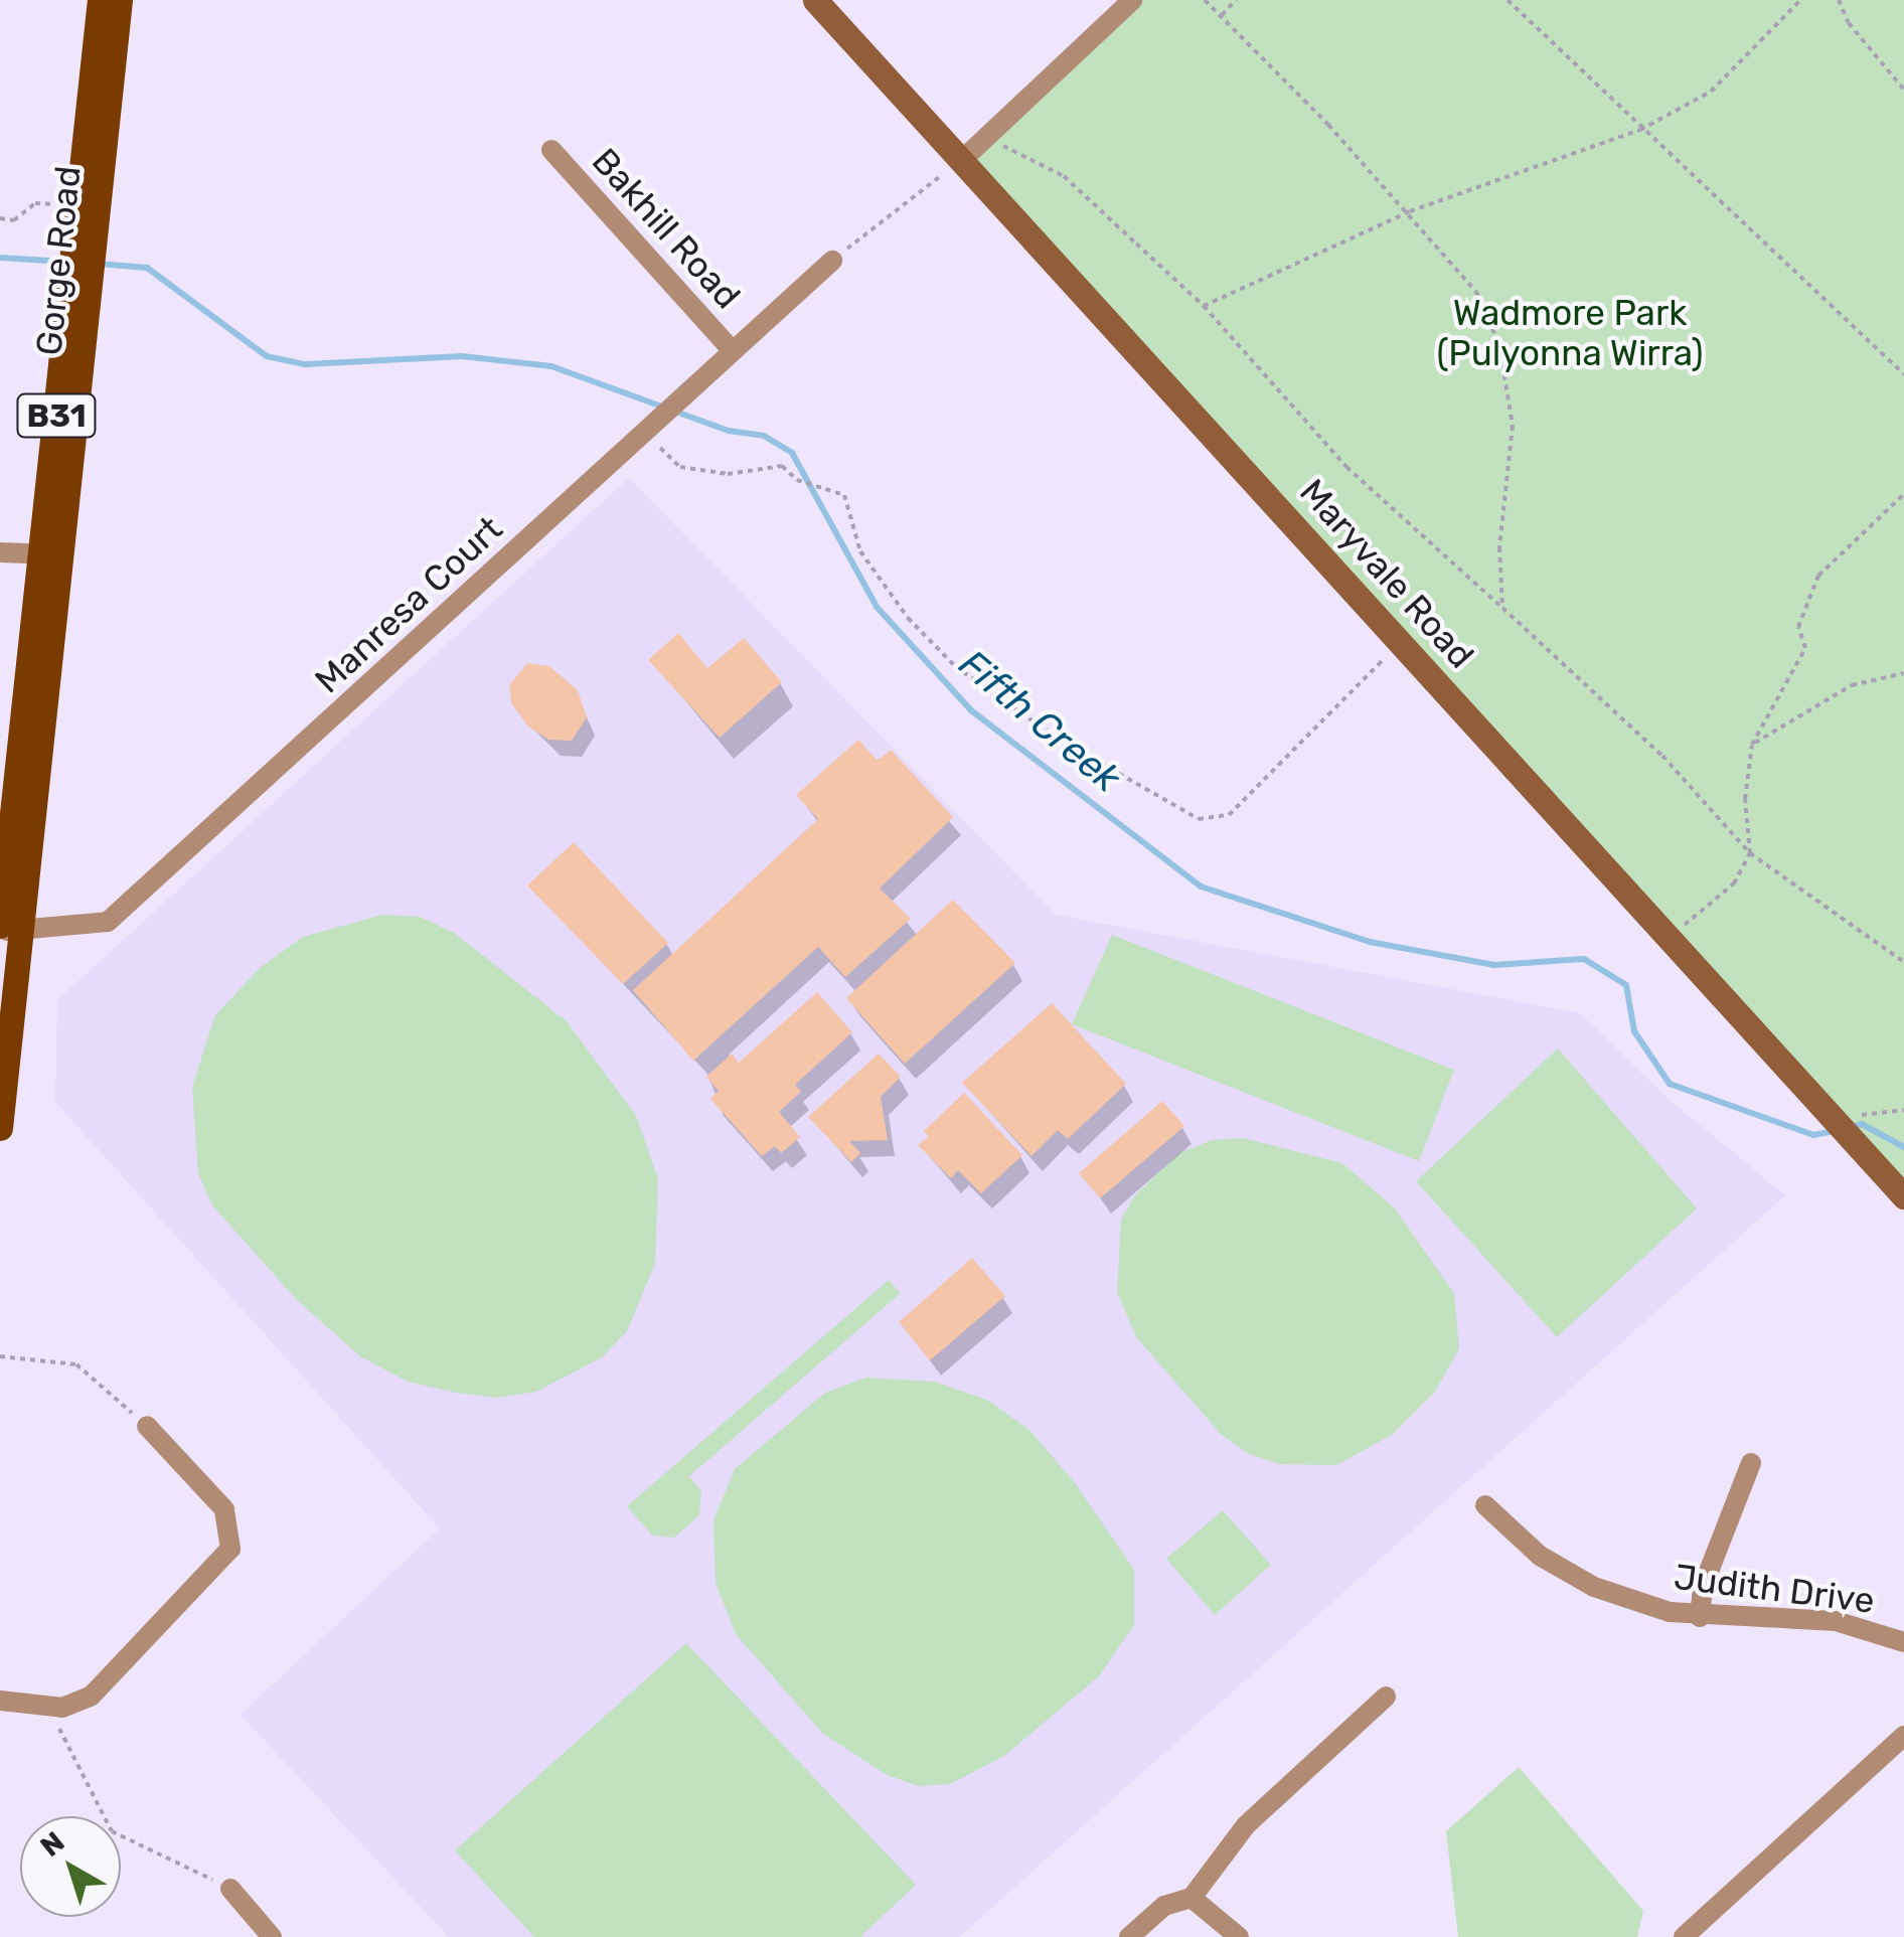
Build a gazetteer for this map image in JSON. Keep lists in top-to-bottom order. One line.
{"streets":{"main road":["Gorge Road","B31","Maryvale Road"],"street":["Bakhill Road","Manresa Court","Judith Drive"]},"crossings":[["Bakhill Road","Manresa Court"],["Gorge Road","Manresa Court"]],"water":["Fifth Creek"],"parks":["Wadmore Park (Pulyonna Wirra)"],"north":"top left"}
